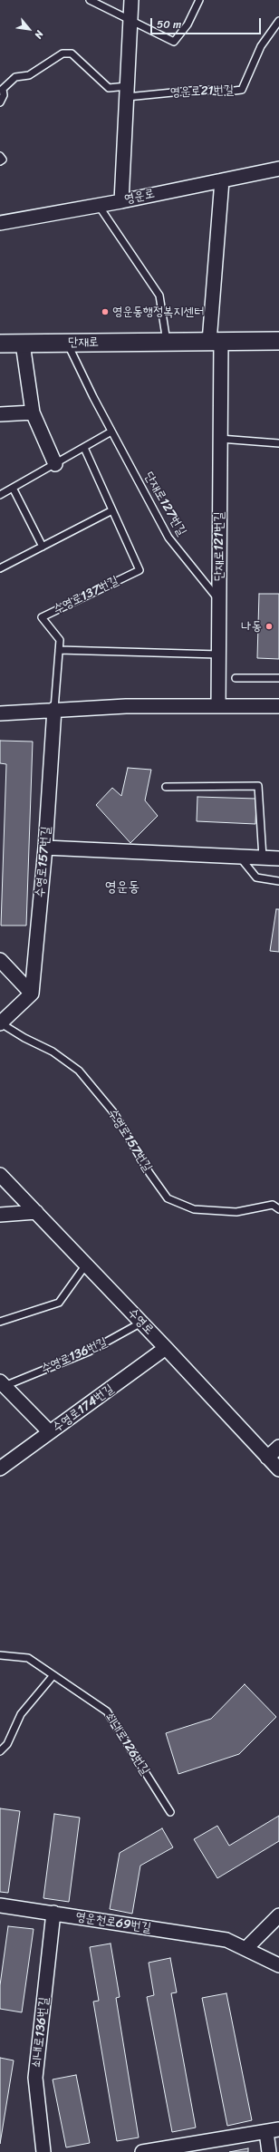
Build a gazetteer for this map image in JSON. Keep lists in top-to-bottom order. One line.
{"streets":{"street":["영운로","단재로","단재로121번길","수영로157번길","수영로","수영로136번길","수영로174번길","영운천로69번길","쇠내로136번길"],"lane":["영운로21번길","단재로127번길","수영로137번길","쇠내로126번길"]},"crossings":[["단재로","단재로127번길"],["단재로","단재로121번길"],["단재로127번길","단재로121번길"],["수영로137번길","수영로157번길"],["수영로","수영로136번길"],["수영로","수영로174번길"],["수영로136번길","수영로174번길"],["영운천로69번길","쇠내로136번길"]],"districts":["영운동"],"places":["영운동행정복지센터","나동"],"scale_bar":"50 m","north":"bottom right"}
